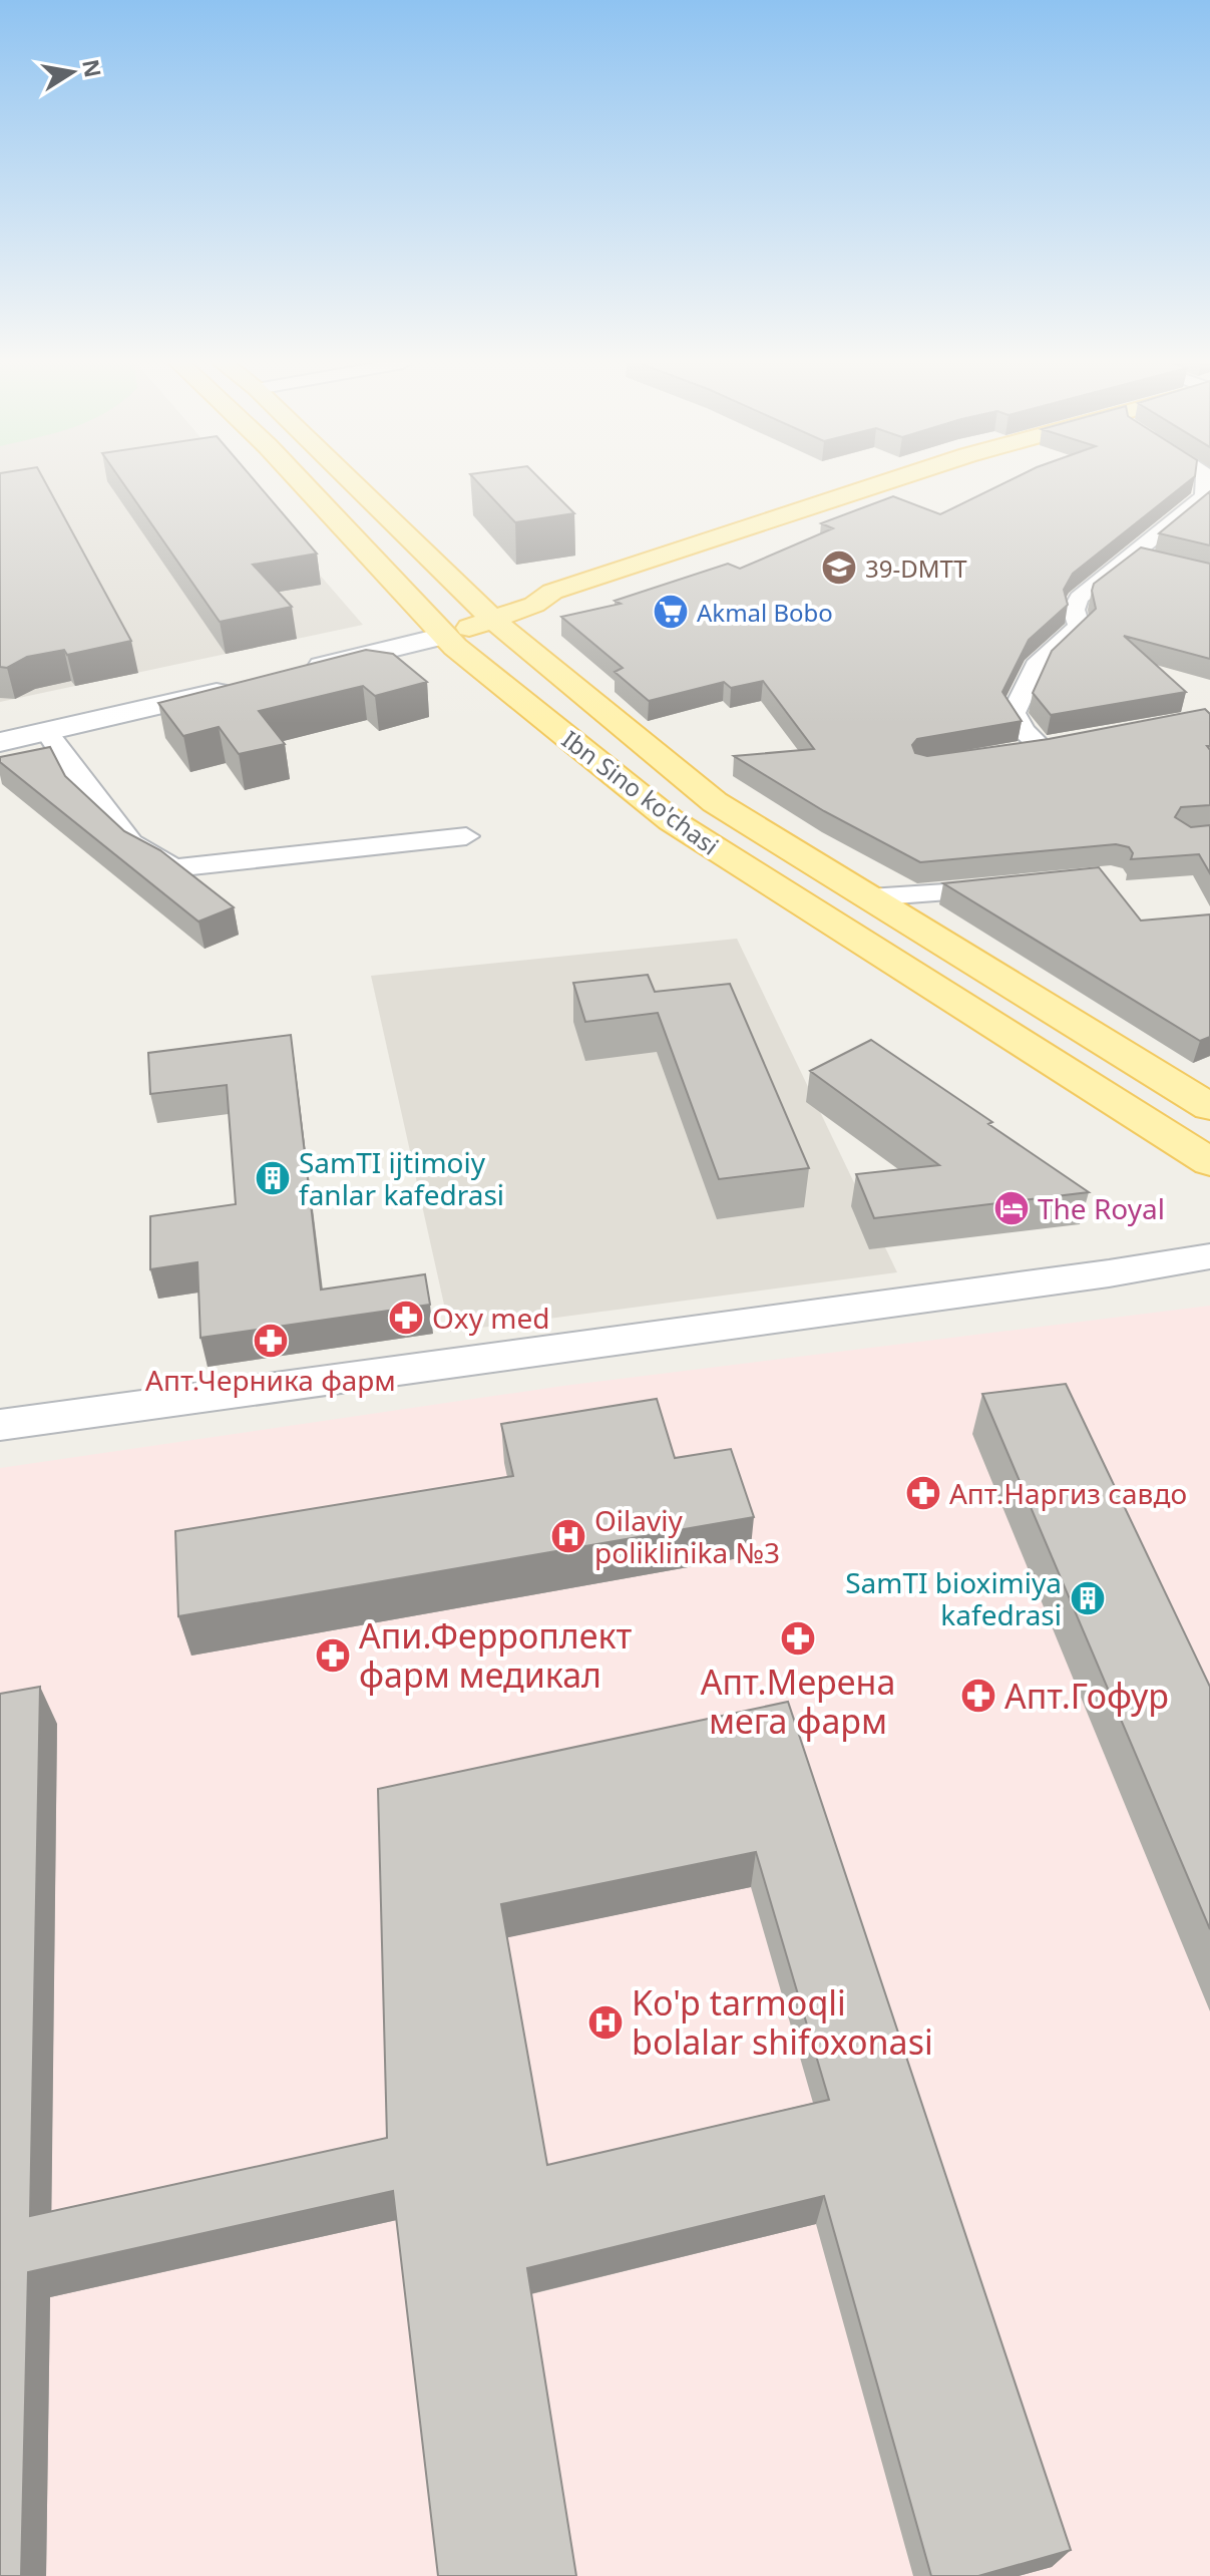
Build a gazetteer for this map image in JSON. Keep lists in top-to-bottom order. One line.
{"streets":{"main road":["Ibn Sino ko'chasi"]},"places":{"school or university":["39-DMTT"],"supermarket":["Akmal Bobo"],"building":["SamTI ijtimoiy fanlar kafedrasi","SamTI bioximiya kafedrasi"],"hotel":["The Royal"],"pharmacy":["Oxy med","Апт.Черника фарм","Апт.Наргиз савдо","Апт.Мерена мега фарм","Апи.Ферроплект фарм медикал","Апт.Гофур"],"hospital":["Oilaviy poliklinika №3","Ko'p tarmoqli bolalar shifoxonasi"]},"north":"right"}
